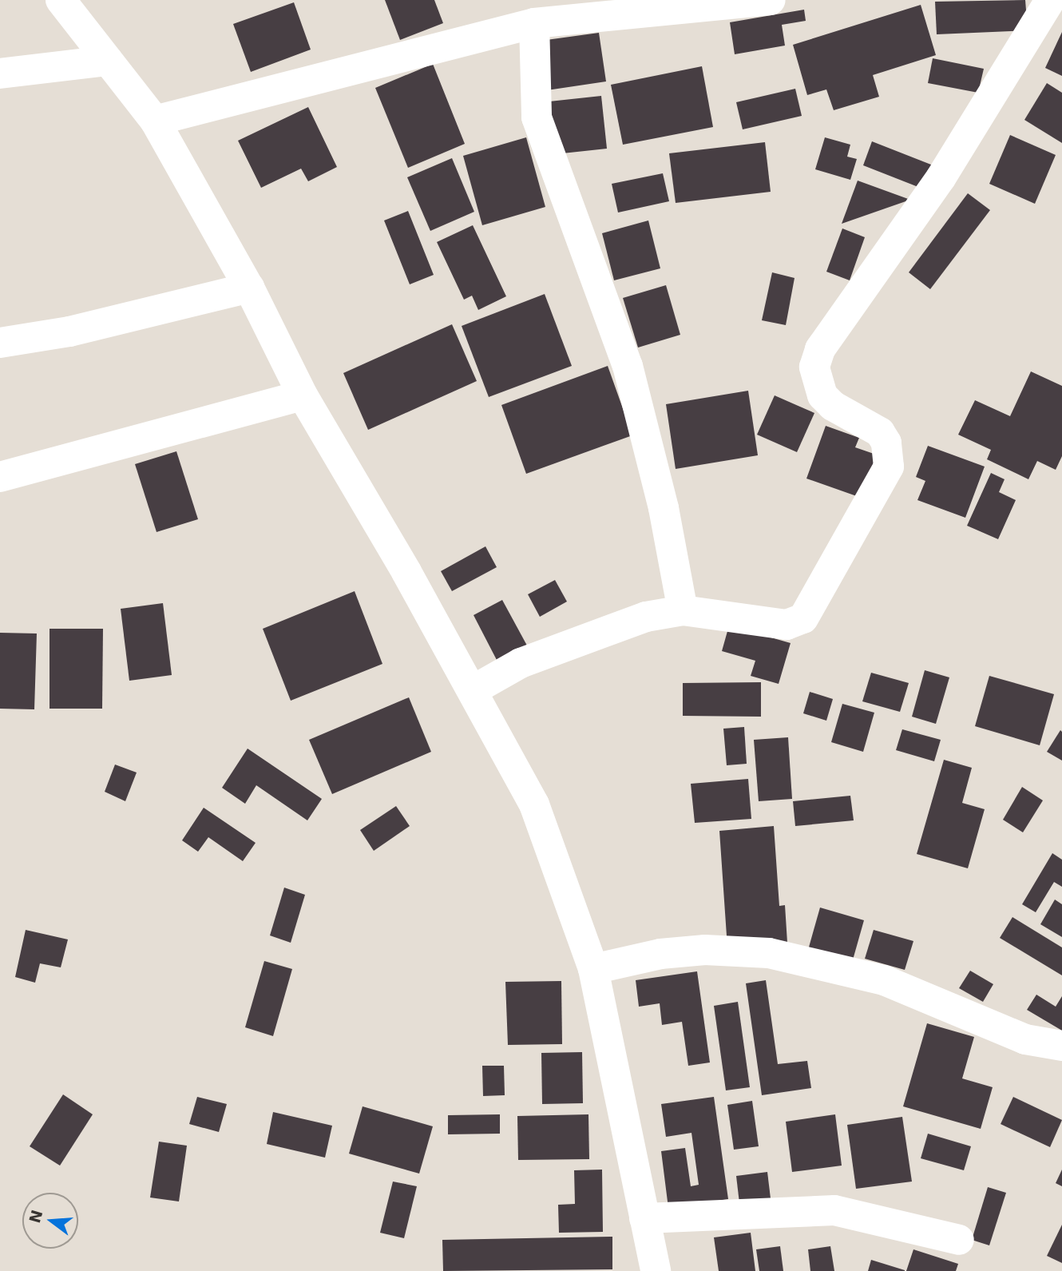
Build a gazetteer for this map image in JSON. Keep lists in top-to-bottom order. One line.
{"north":"left"}
